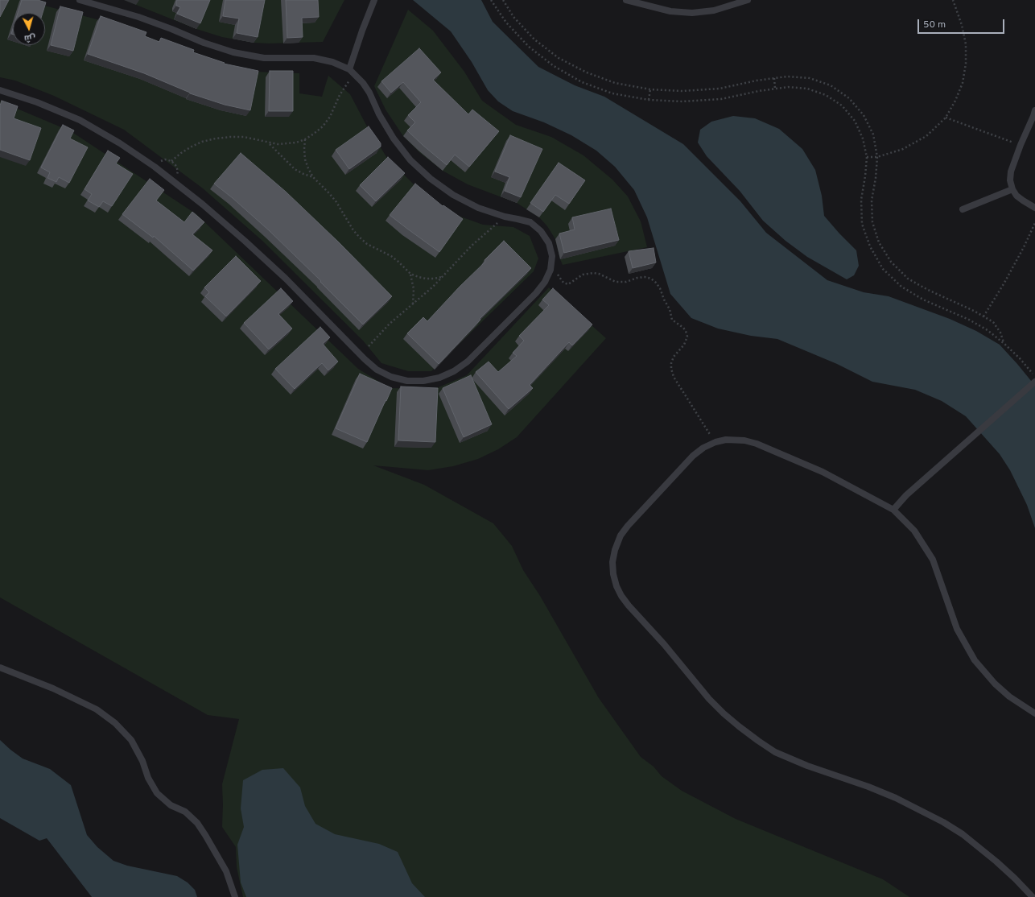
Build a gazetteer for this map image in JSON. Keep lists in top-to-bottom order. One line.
{"scale_bar":"50 m","north":"bottom"}
